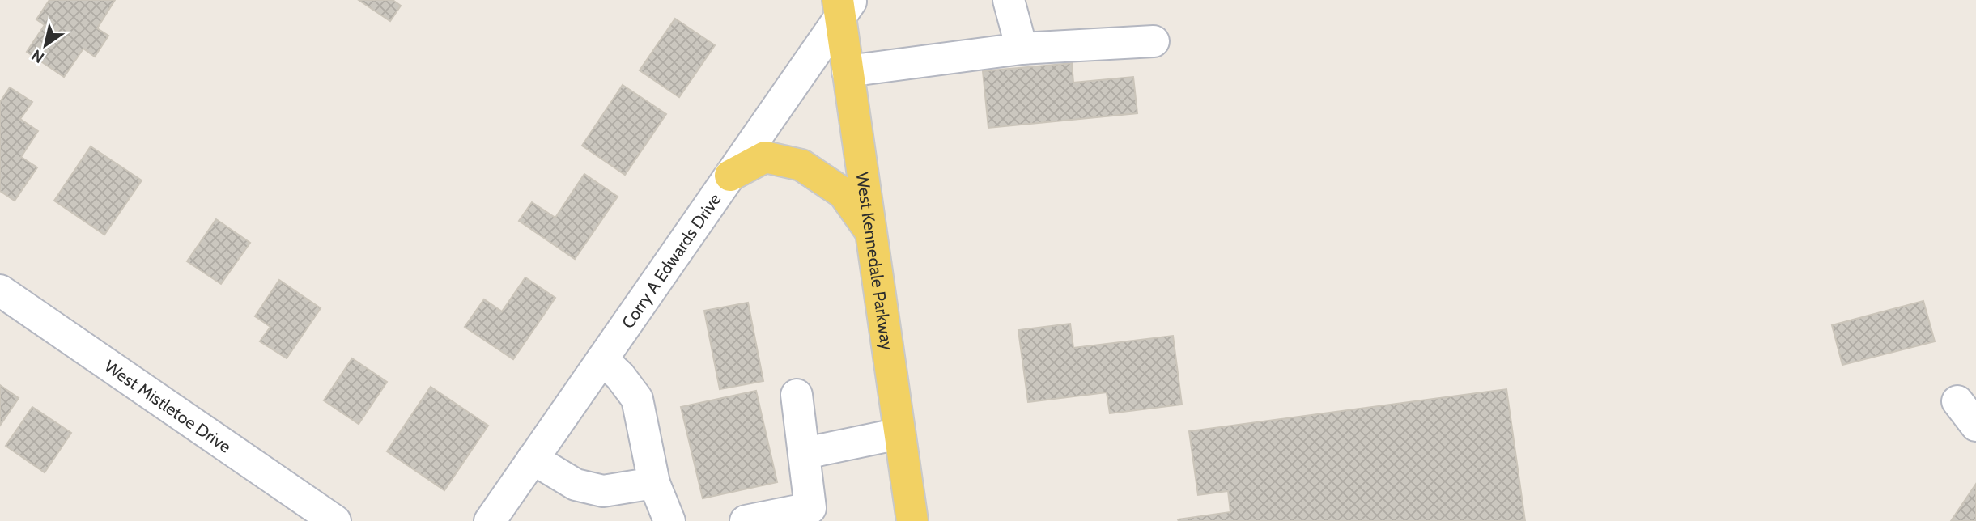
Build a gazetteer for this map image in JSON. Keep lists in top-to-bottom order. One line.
{"streets":{"main road":["West Kennedale Parkway"],"street":["Corry A Edwards Drive","West Mistletoe Drive"]},"crossings":[["Corry A Edwards Drive","West Kennedale Parkway"]],"north":"bottom left"}
